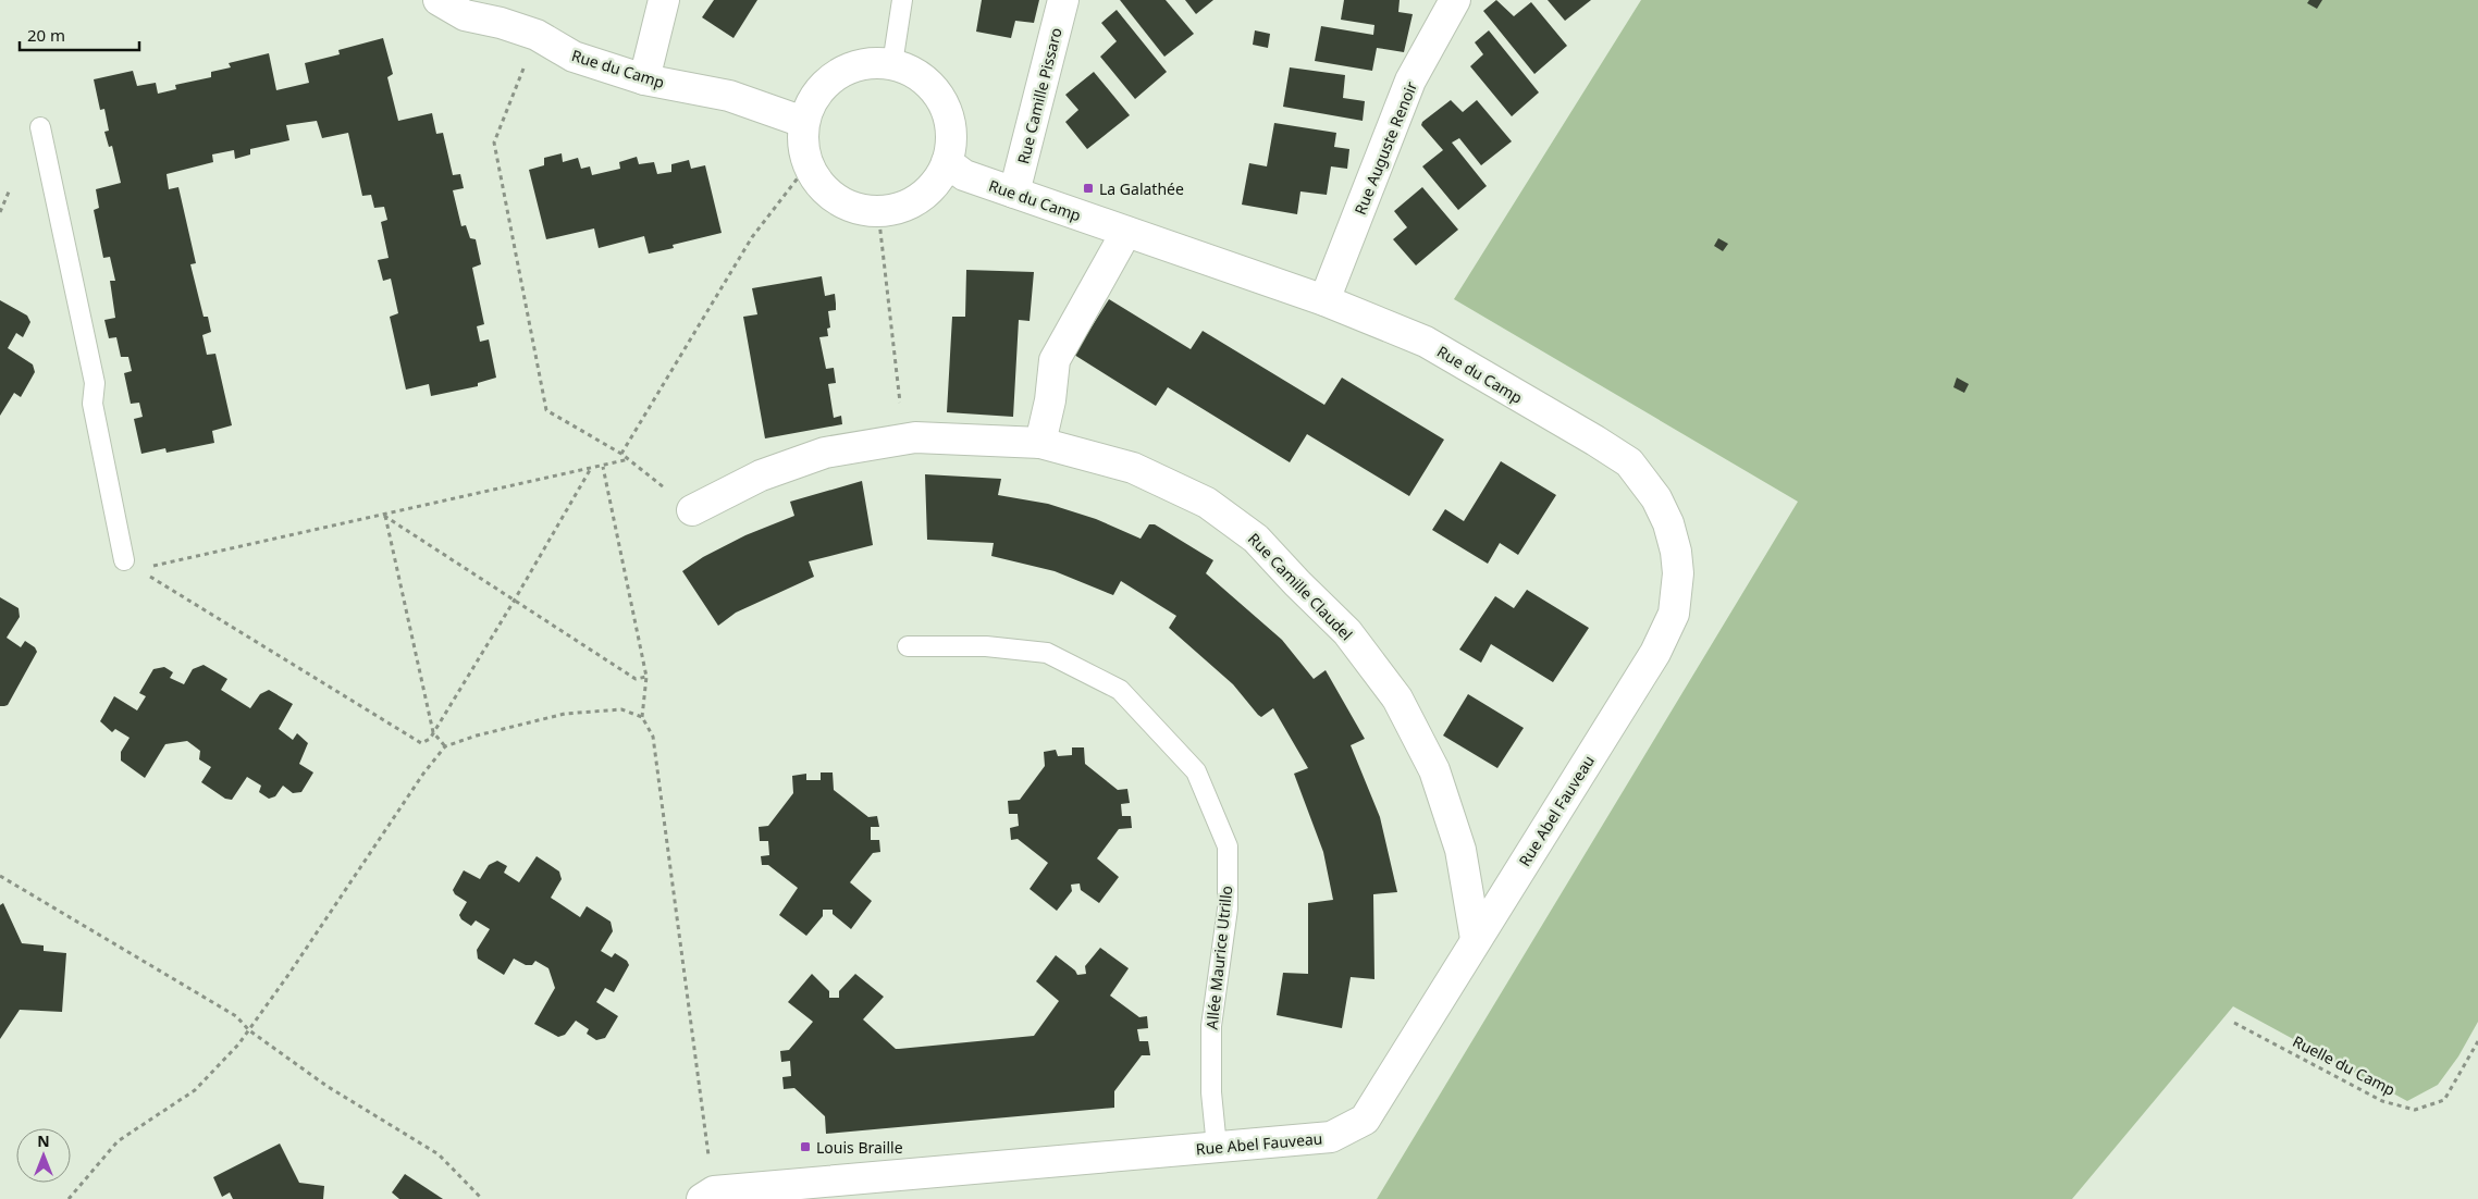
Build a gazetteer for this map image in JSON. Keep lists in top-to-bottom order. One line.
{"streets":{"street":["Rue du Camp","Rue Camille Pissaro","Rue Auguste Renoir","Rue Camille Claudel","Rue Abel Fauveau"],"lane":["Allée Maurice Utrillo"],"path":["Ruelle du Camp"]},"crossings":[["Rue du Camp","Rue Camille Pissaro"],["Rue du Camp","Rue Auguste Renoir"],["Rue du Camp","Rue Abel Fauveau"],["Rue Camille Claudel","Rue Abel Fauveau"],["Rue Abel Fauveau","Allée Maurice Utrillo"]],"places":{"transit":["La Galathée","Louis Braille"]},"scale_bar":"20 m","north":"top"}
